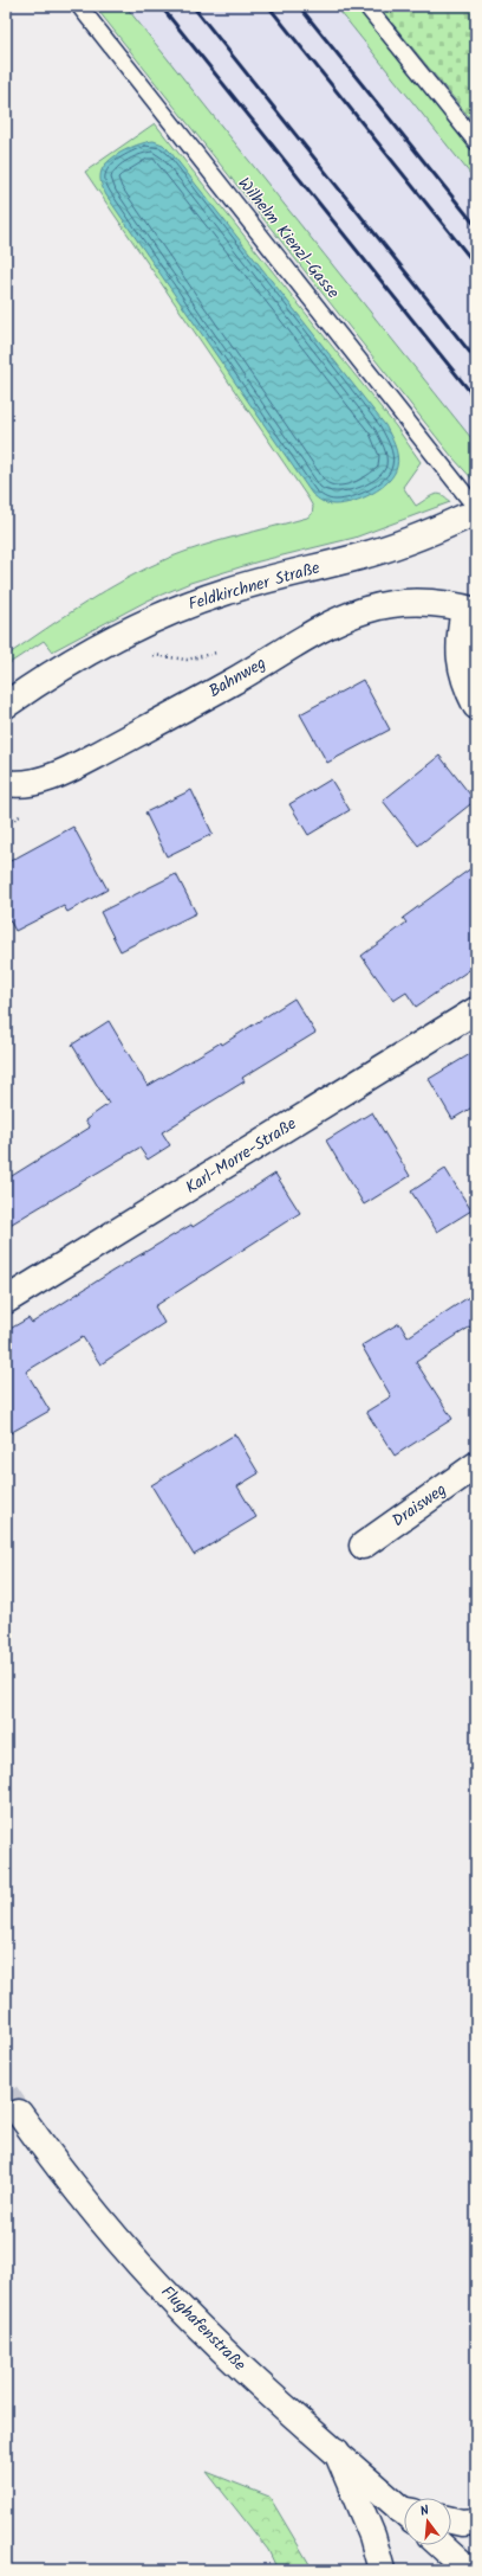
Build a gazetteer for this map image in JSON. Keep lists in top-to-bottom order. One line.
{"streets":{"main road":["Feldkirchner Straße","Bahnweg","Karl-Morre-Straße","Draisweg","Flughafenstraße"],"lane":["Wilhelm Kienzl-Gasse"]},"crossings":[["Wilhelm Kienzl-Gasse","Feldkirchner Straße"]],"north":"top"}
